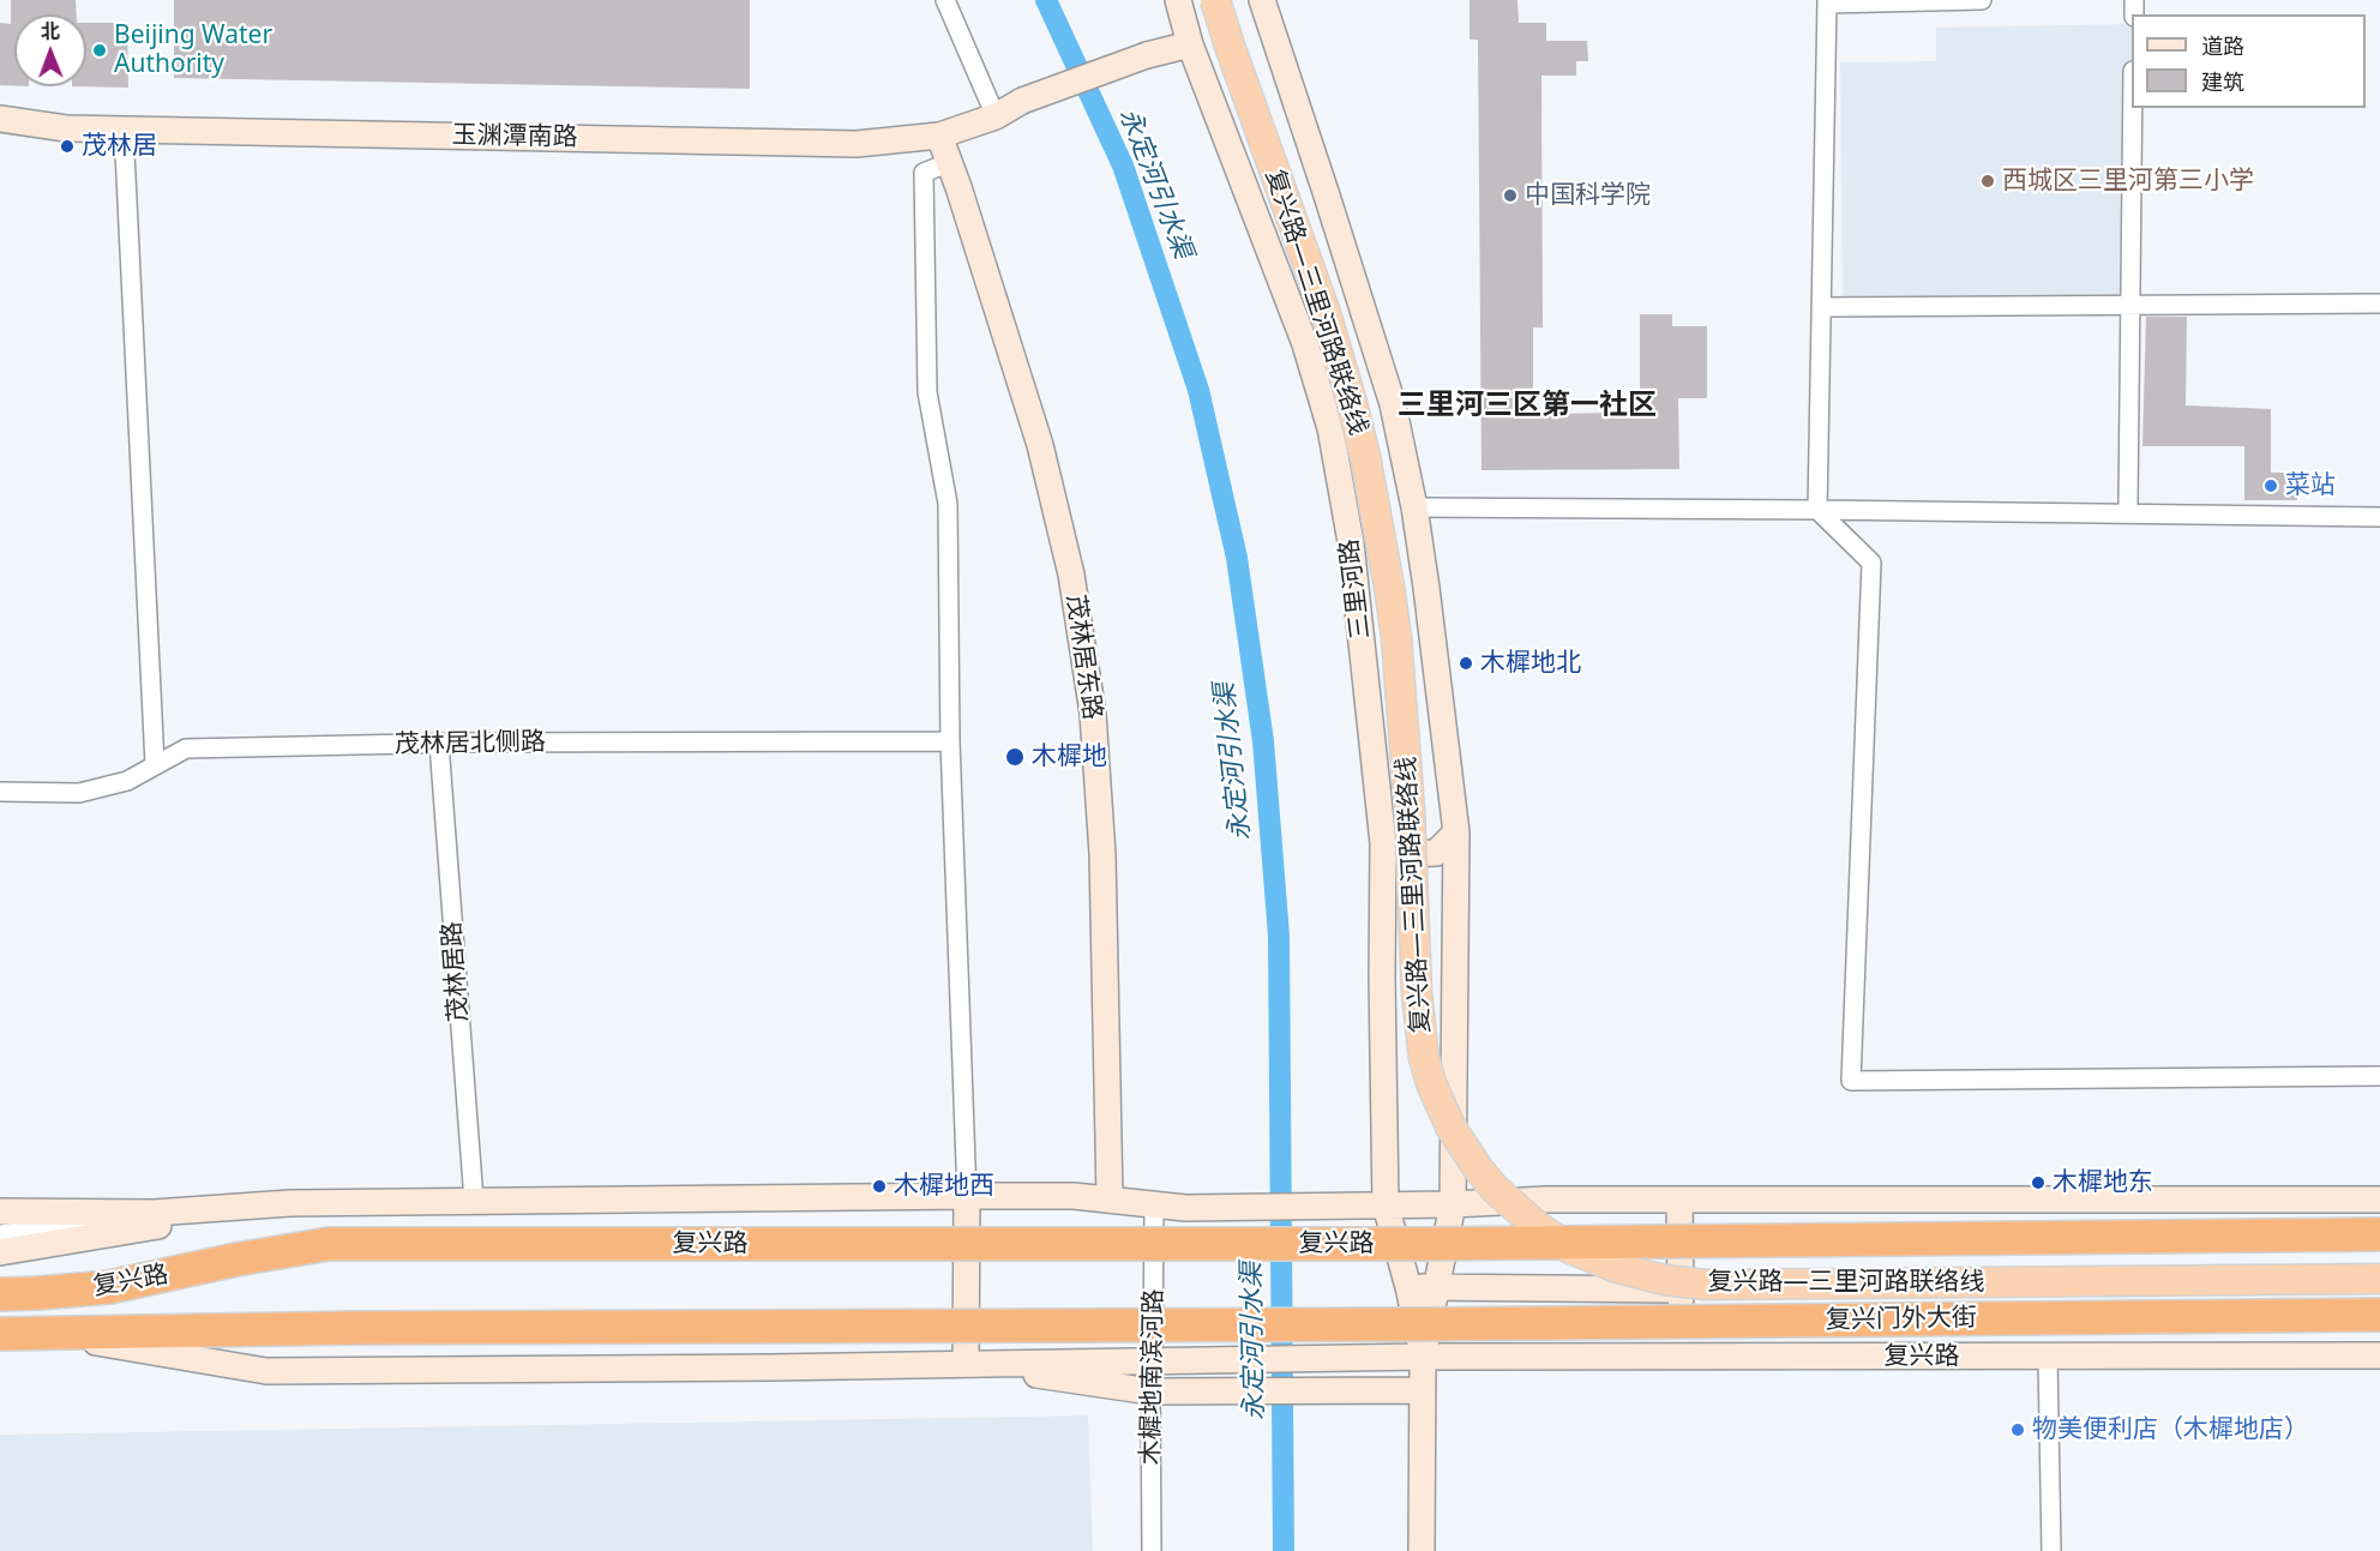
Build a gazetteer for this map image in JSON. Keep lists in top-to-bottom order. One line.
{"streets":{"highway":["复兴路","复兴门外大街"],"main road":["复兴路—三里河路联络线"],"street":["玉渊潭南路","三里河路","茂林居东路","茂林居北侧路","茂林居路","木樨地南滨河路"]},"crossings":[["玉渊潭南路","三里河路"],["玉渊潭南路","茂林居东路"],["三里河路","复兴路"],["茂林居东路","复兴路"],["茂林居北侧路","茂林居路"],["茂林居路","复兴路"],["复兴路","复兴门外大街"],["复兴路","木樨地南滨河路"]],"districts":["三里河三区第一社区"],"water":["永定河引水渠"],"places":["Beijing Water Authority","茂林居","西城区三里河第三小学","中国科学院","菜站","木樨地北","木樨地","木樨地东","木樨地西","物美便利店（木樨地店）"],"legend":["道路","建筑"],"north":"top"}
